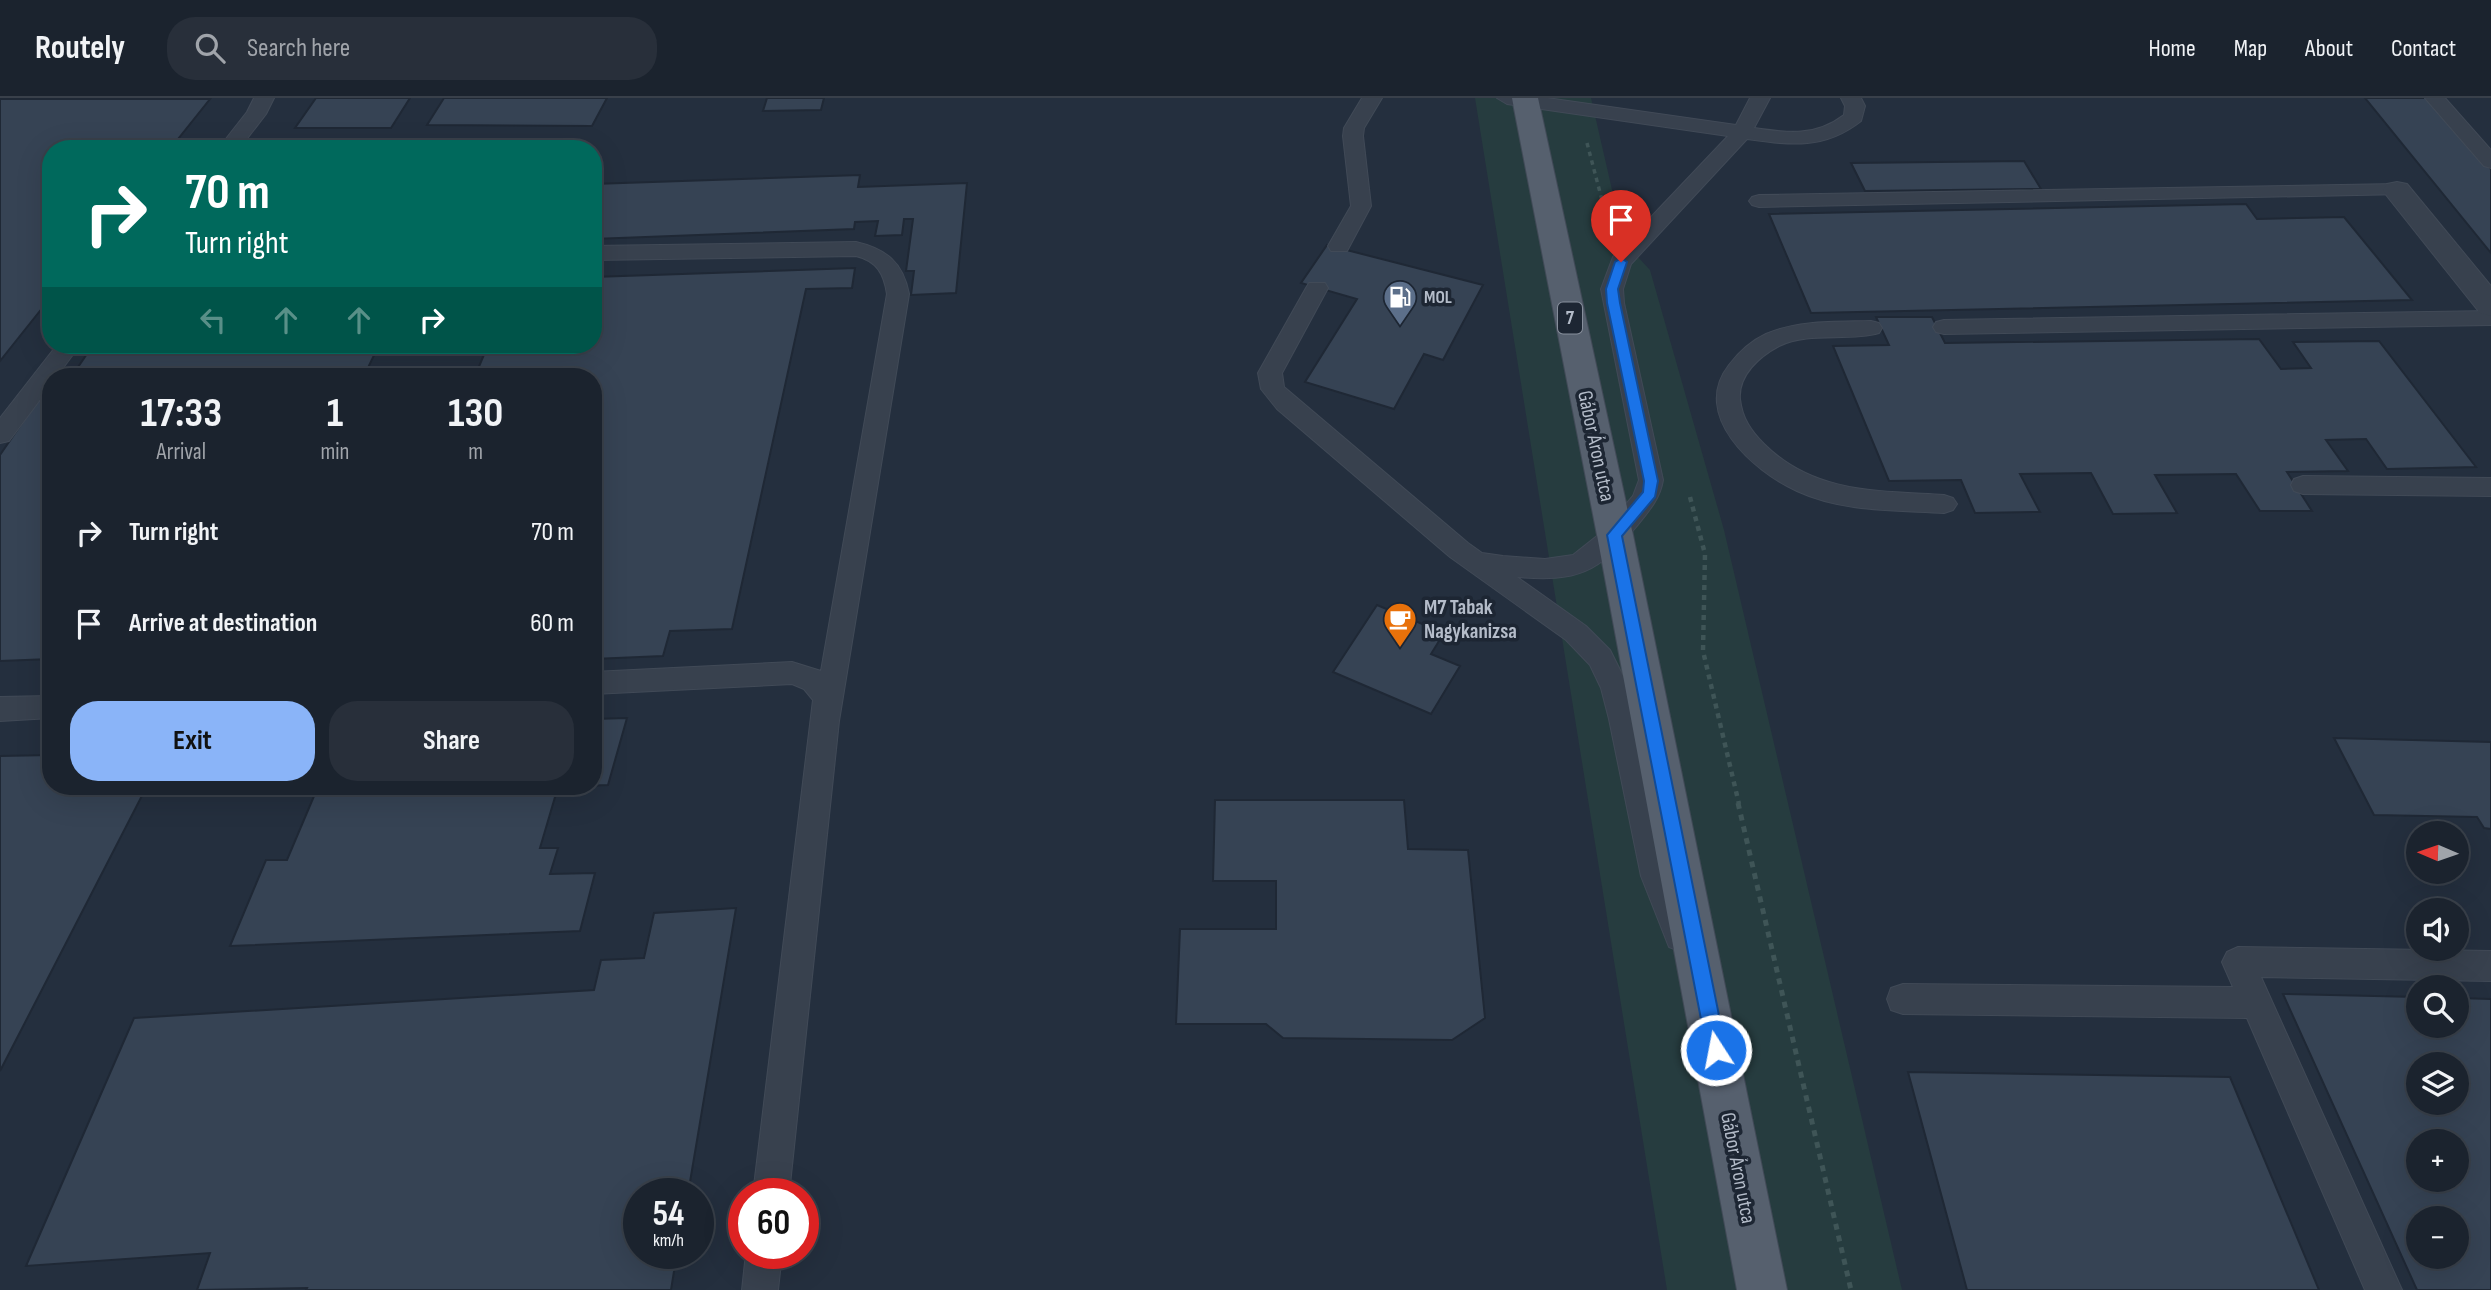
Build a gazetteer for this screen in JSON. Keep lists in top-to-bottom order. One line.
{"streets":{"main road":["7","Gábor Áron utca"]},"places":{"fuel station":["MOL"],"cafe":["M7 Tabak Nagykanizsa"]},"north":"left","page":{"header":"Routely","search":"Search here","nav":["Home","Map","About","Contact"],"turn":["70 m","Turn right"],"eta":["17:33","Arrival","1","min","130","m"],"list":[{"name":"Turn right","value":"70 m"},{"name":"Arrive at destination","value":"60 m"}],"buttons":["Exit","Share"],"map_buttons":["+","−"],"speed":"54 km/h","limit":"60"}}
